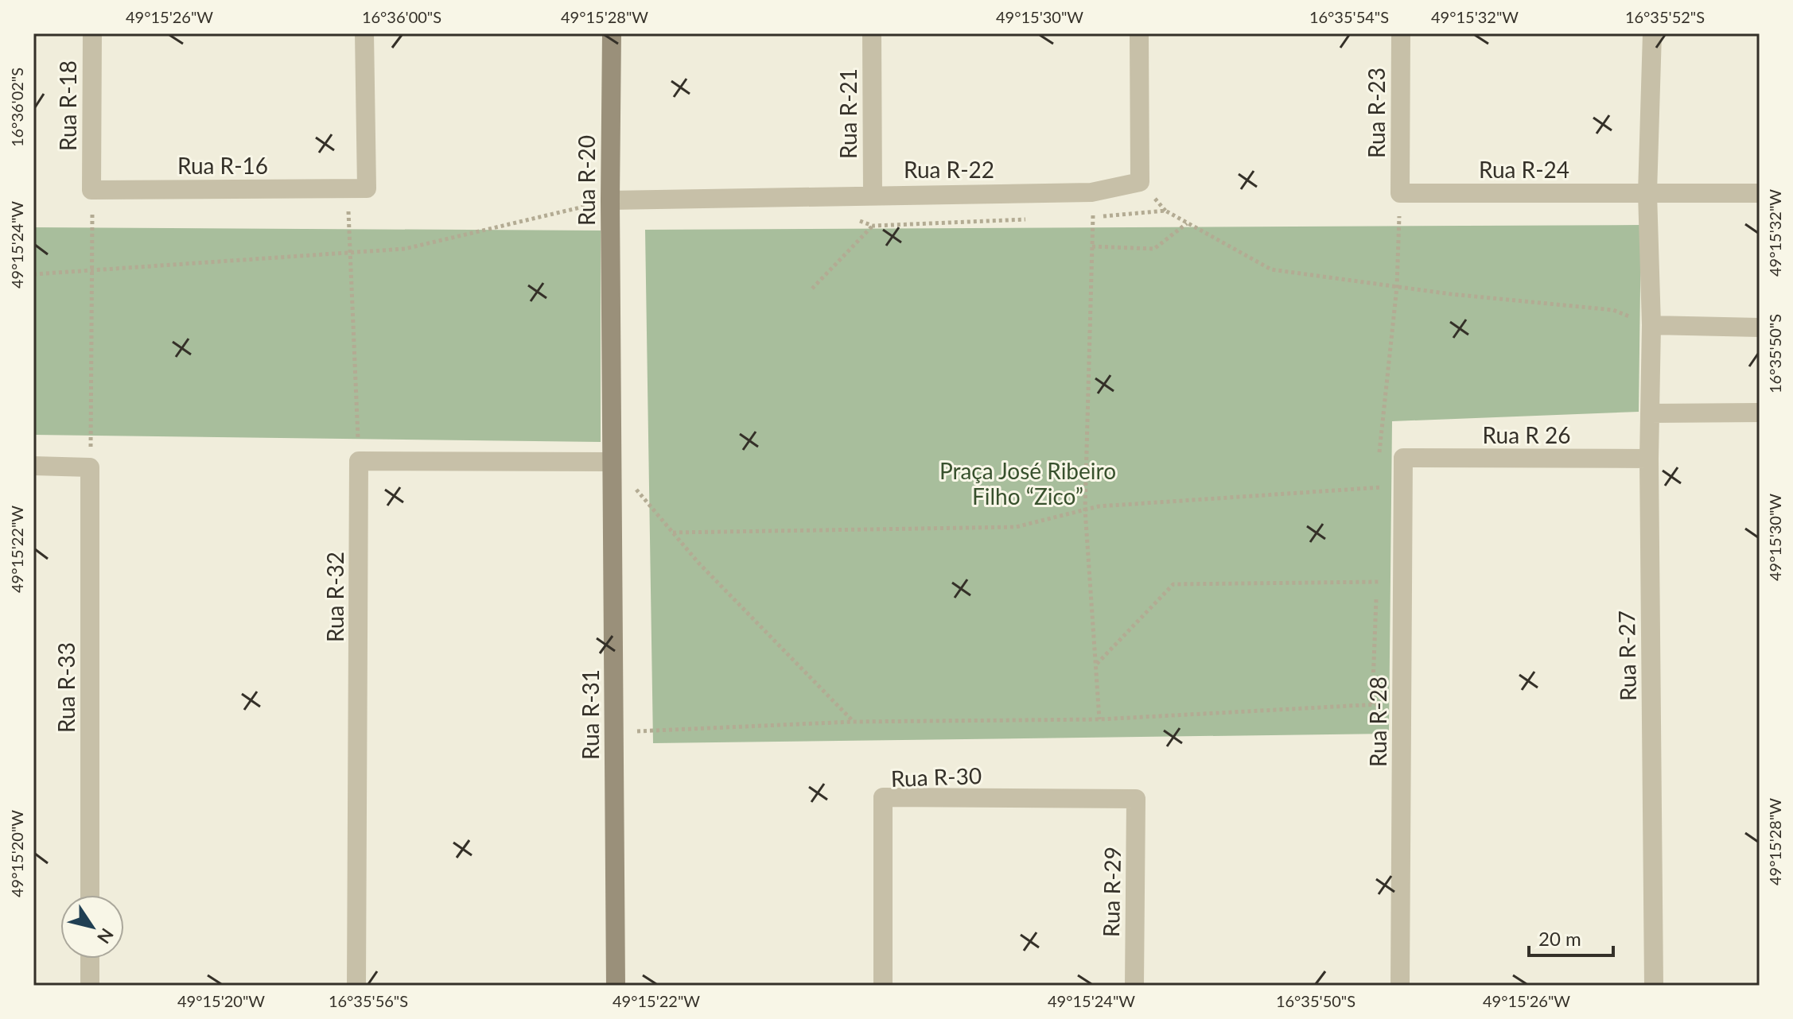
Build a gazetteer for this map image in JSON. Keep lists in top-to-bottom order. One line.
{"streets":{"street":["Rua R-18","Rua R-23","Rua R-21","Rua R-16","Rua R-22","Rua R-24","Rua R-20","Rua R 26","Rua R-32","Rua R-27","Rua R-33","Rua R-31","Rua R-28","Rua R-30","Rua R-29"]},"crossings":[["Rua R-18","Rua R-16"],["Rua R-23","Rua R-24"],["Rua R-21","Rua R-22"],["Rua R-22","Rua R-20"],["Rua R-20","Rua R-31"],["Rua R 26","Rua R-27"],["Rua R 26","Rua R-28"],["Rua R-30","Rua R-29"]],"parks":["Praça José Ribeiro Filho “Zico”"],"scale_bar":"20 m","north":"bottom right","coordinates":["49°15'26\"W","16°36'00\"S","49°15'28\"W","49°15'30\"W","16°35'54\"S","49°15'32\"W","16°35'52\"S","16°36'02\"S","49°15'24\"W","16°35'50\"S","49°15'22\"W","49°15'20\"W","16°35'56\"S"]}
